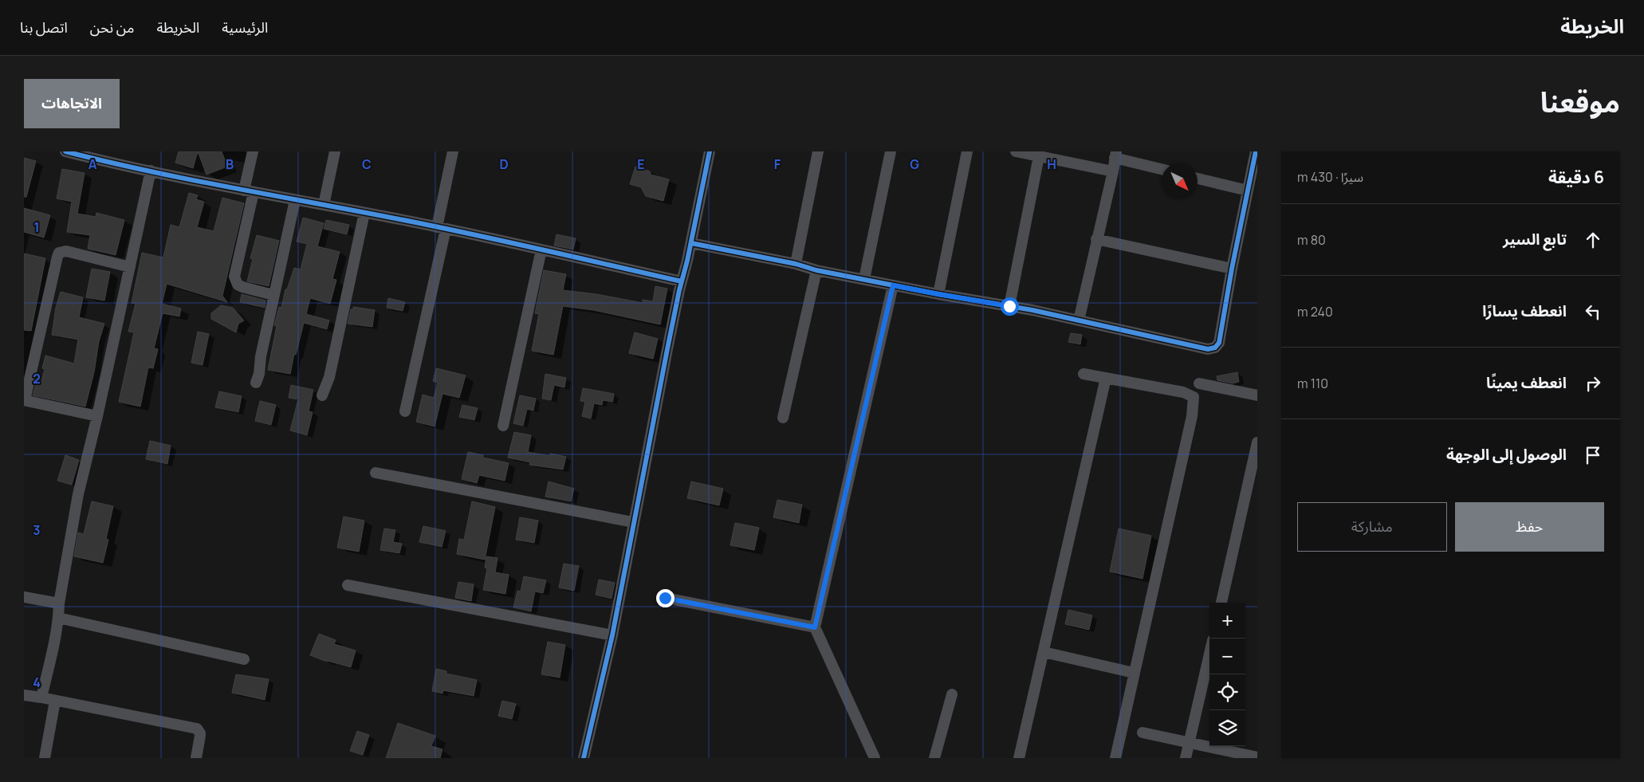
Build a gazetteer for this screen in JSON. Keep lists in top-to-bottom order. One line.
{"north":"bottom right","page":{"header":"الخريطة","nav":["الرئيسية","الخريطة","من نحن","اتصل بنا"],"title":"موقعنا","buttons":["الاتجاهات",["حفظ","مشاركة"]],"heading":["6 دقيقة","سيرًا · 430 m"],"list":[["تابع السير","80 m"],["انعطف يسارًا","240 m"],["انعطف يمينًا","110 m"],"الوصول إلى الوجهة"],"map_buttons":["+","−"]},"grid":{"columns":["A","B","C","D","E","F","G","H"],"rows":["1","2","3","4"]}}
